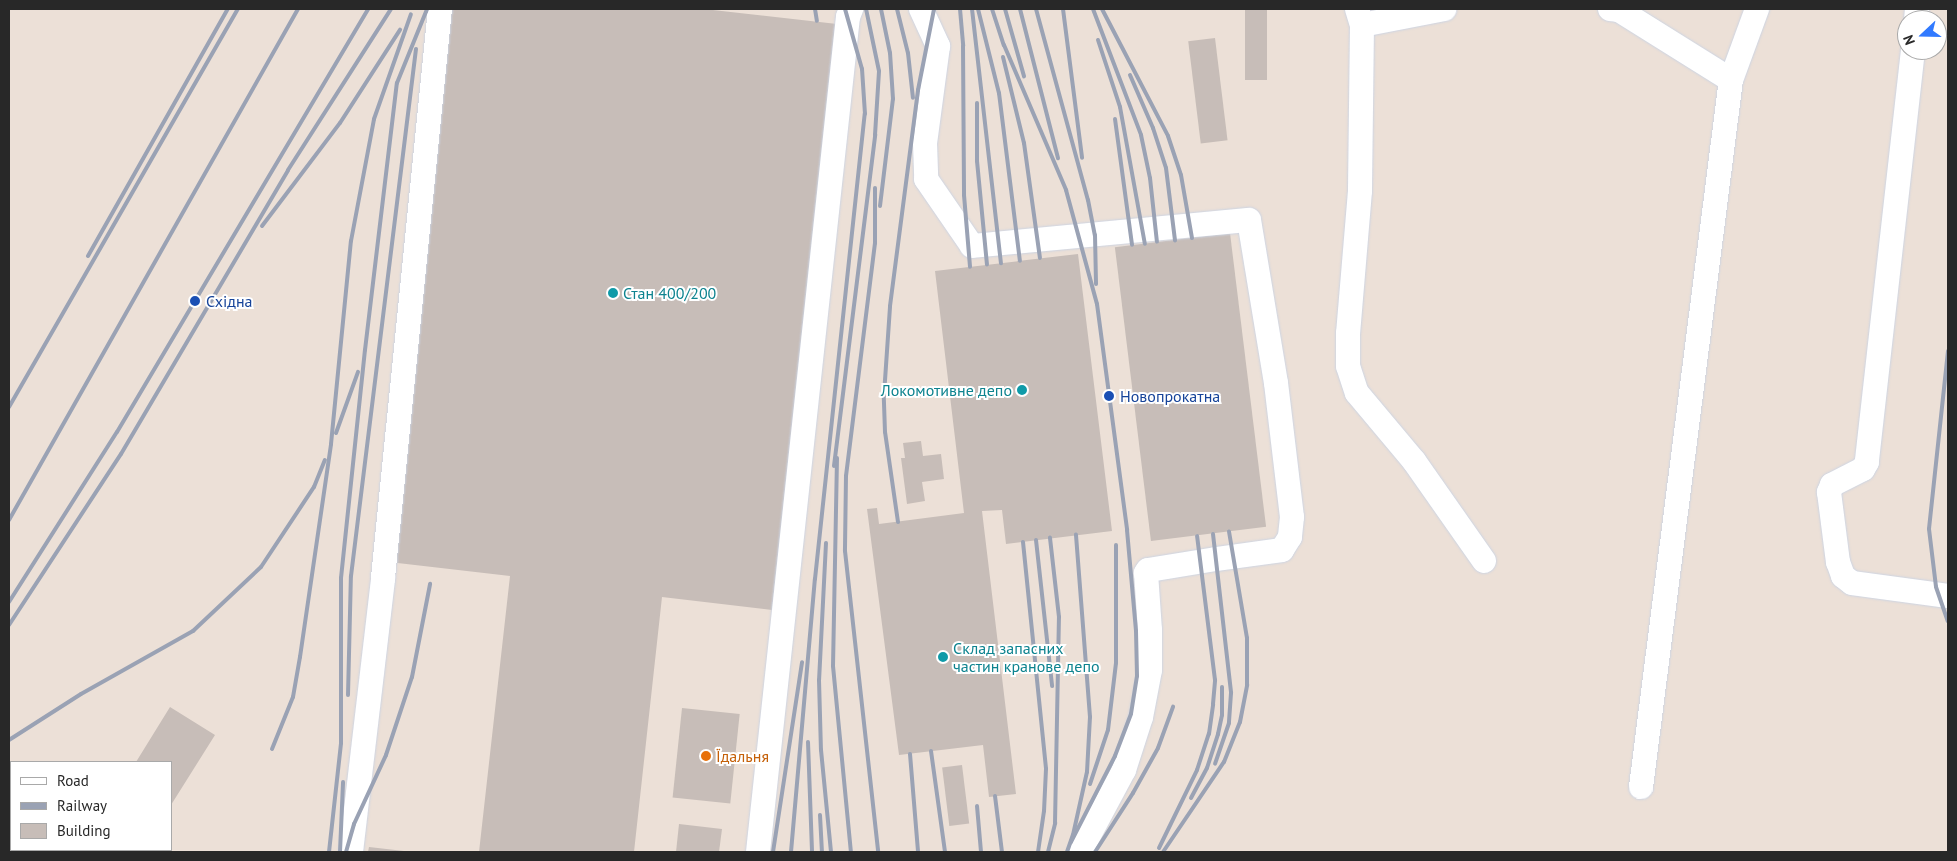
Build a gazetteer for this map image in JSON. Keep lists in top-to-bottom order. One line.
{"places":["Стан 400/200","Східна","Локомотивне депо","Новопрокатна","Склад запасних частин кранове депо","Їдальня"],"legend":["Road","Railway","Building"],"north":"left"}
